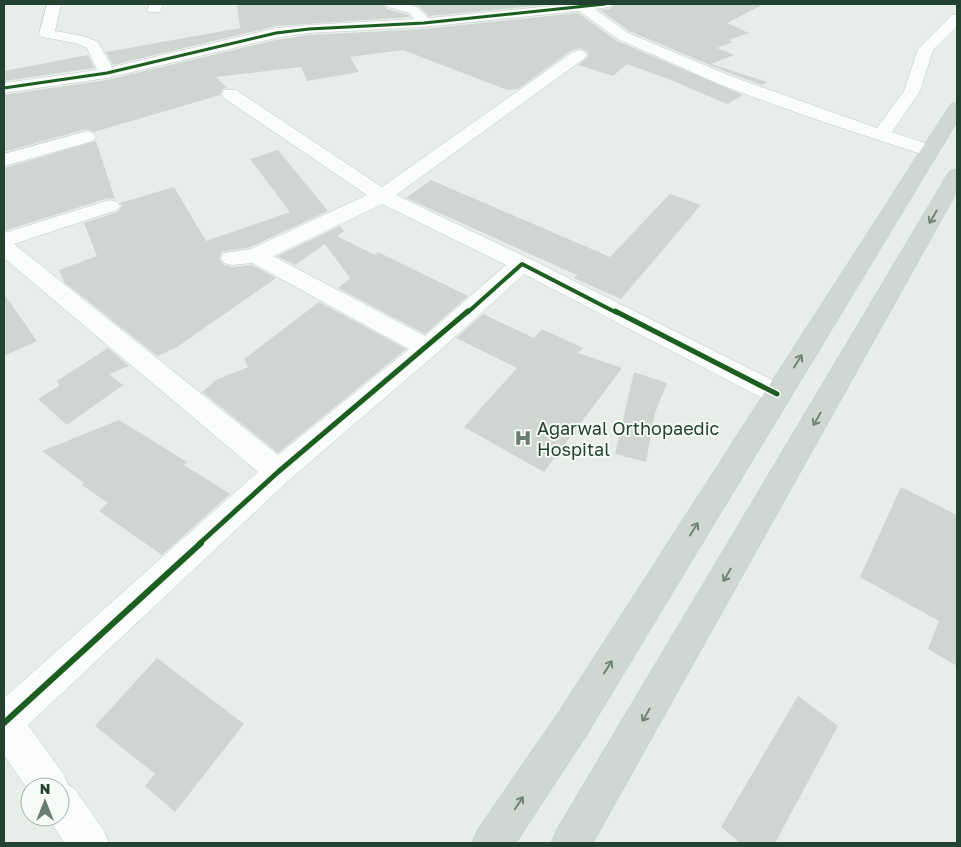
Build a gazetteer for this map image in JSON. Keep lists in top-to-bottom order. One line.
{"places":{"hospital":["Agarwal Orthopaedic Hospital"]},"north":"top"}
